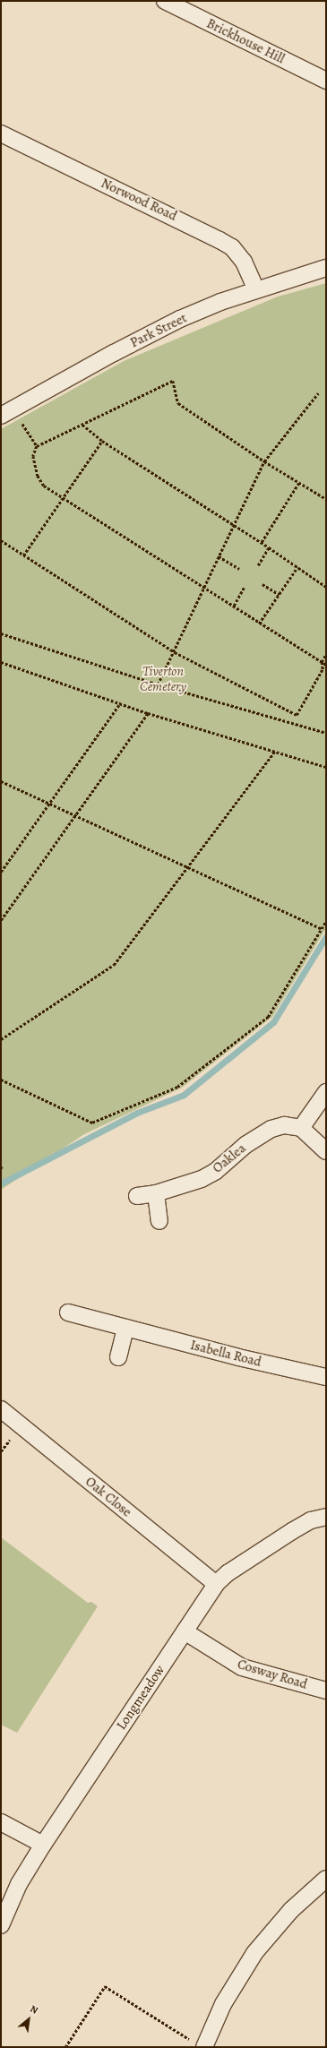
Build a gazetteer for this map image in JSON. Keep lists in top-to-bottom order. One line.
{"streets":{"street":["Brickhouse Hill","Norwood Road","Park Street","Oaklea","Isabella Road","Oak Close","Cosway Road","Longmeadow"]},"crossings":[["Norwood Road","Park Street"],["Oak Close","Longmeadow"],["Cosway Road","Longmeadow"]],"parks":["Tiverton Cemetery"],"north":"top right"}
